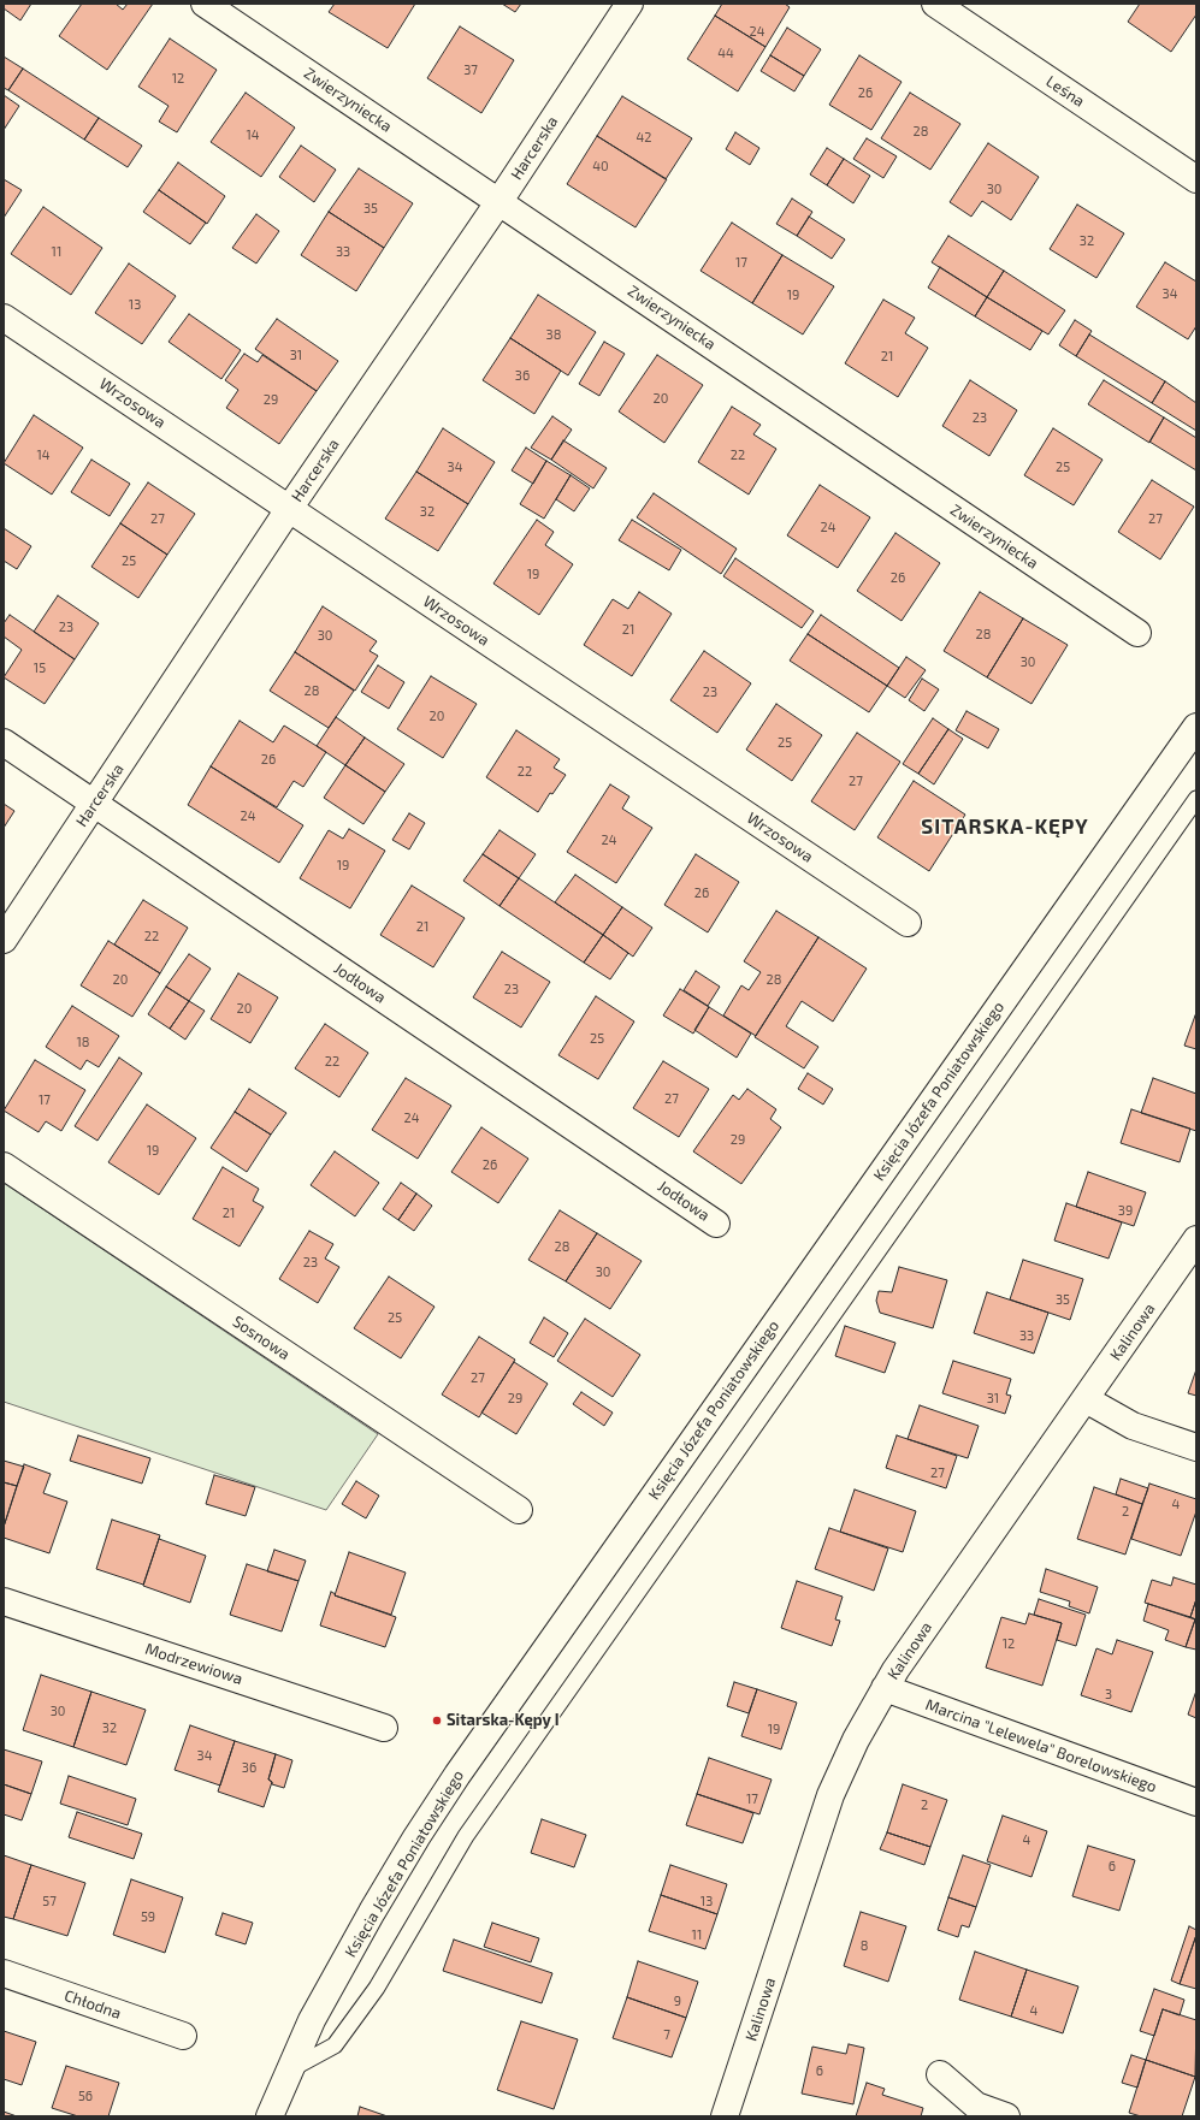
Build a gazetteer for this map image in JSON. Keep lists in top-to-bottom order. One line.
{"streets":{"street":["Leśna","Zwierzyniecka","Harcerska","Wrzosowa","Jodłowa","Księcia Józefa Poniatowskiego","Kalinowa","Sosnowa","Modrzewiowa","Marcina \"Lelewela\" Borelowskiego","Chłodna"]},"crossings":[["Zwierzyniecka","Harcerska"],["Harcerska","Wrzosowa"],["Harcerska","Jodłowa"],["Kalinowa","Marcina \"Lelewela\" Borelowskiego"]],"districts":["SITARSKA-KĘPY"],"places":["Sitarska-Kępy I"],"house_numbers":["24","44","37","12","26","28","14","42","40","30","35","32","11","33","17","34","19","13","38","31","21","36","20","29","23","14","22","34","25","32","27","27","24","25","19","26","23","21","28","30","30","15","28","23","20","25","26","22","27","24","24","19","26","21","22","20","28","23","20","25","18","22","27","17","24","29","19","26","39","21","28","23","30","35","25","33","27","29","31","27","4","2","12","3","30","32","19","34","36","17","2","4","6","57","13","59","11","8","9","4","7","6","56"]}
